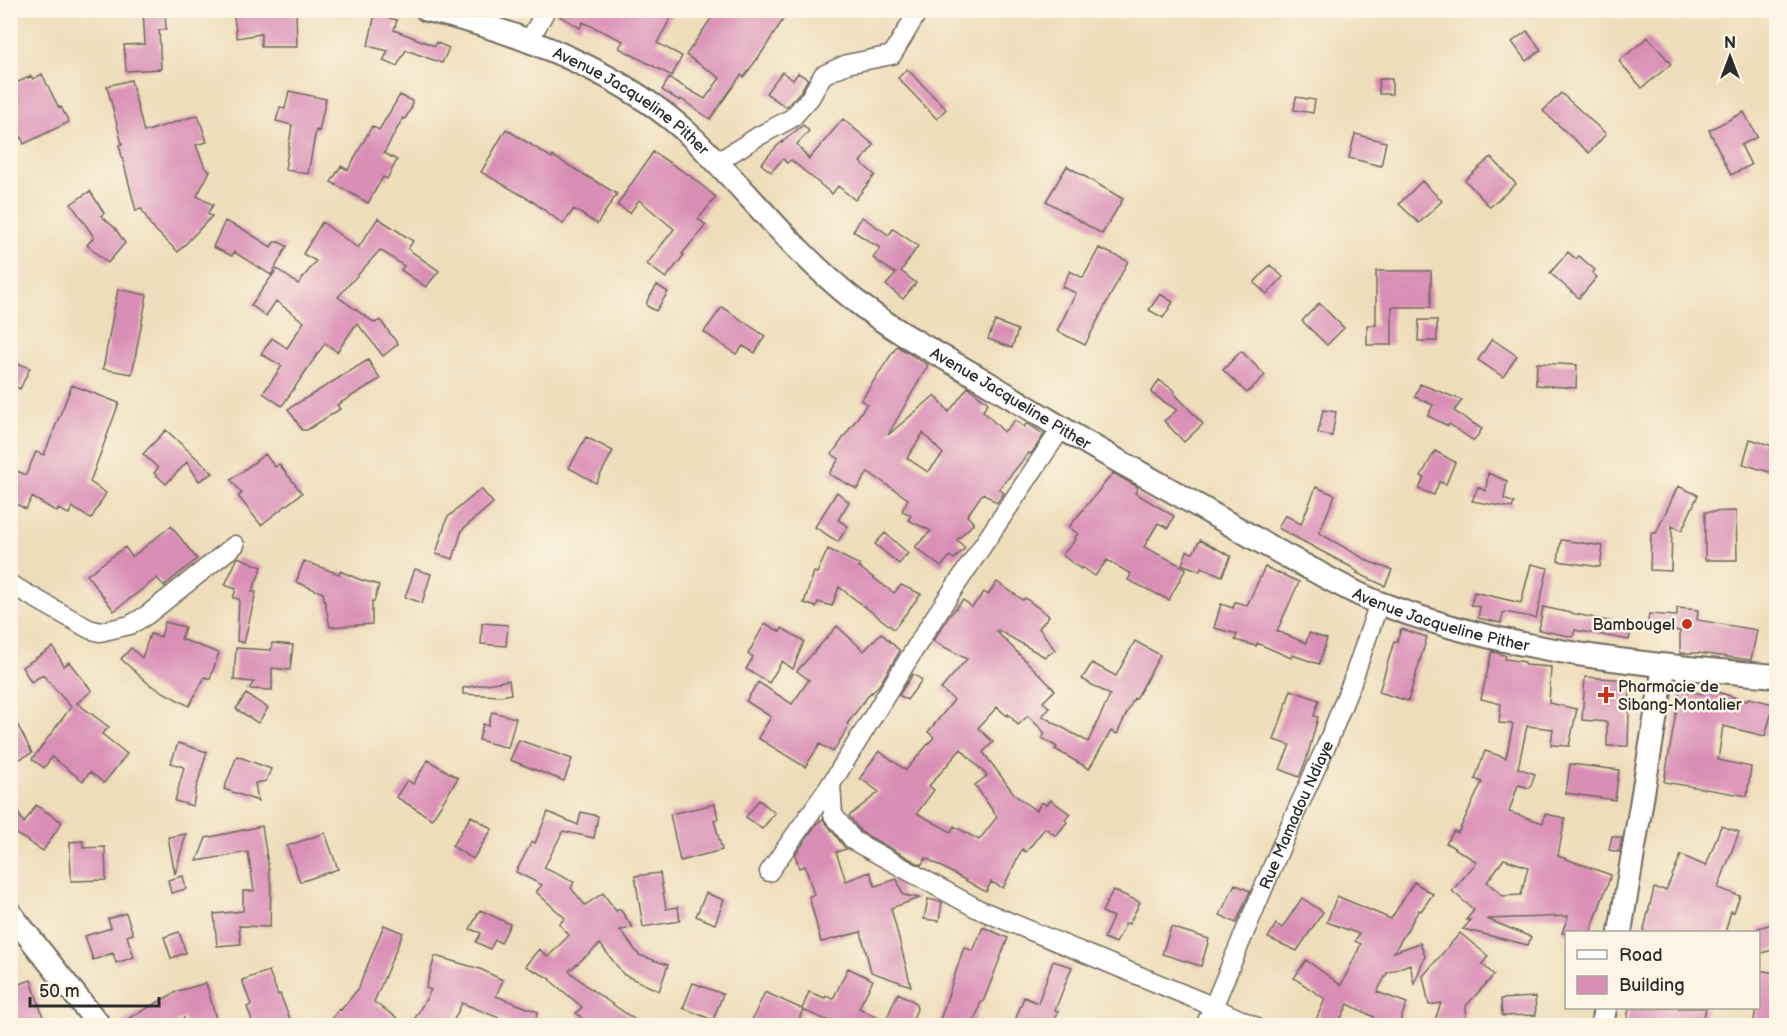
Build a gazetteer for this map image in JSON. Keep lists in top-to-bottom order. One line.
{"streets":{"street":["Avenue Jacqueline Pither","Rue Mamadou Ndiaye"]},"crossings":[["Avenue Jacqueline Pither","Rue Mamadou Ndiaye"]],"places":{"other":["Bambougel"],"health":["Pharmacie de Sibang-Montalier"]},"legend":["Road","Building"],"scale_bar":"50 m","north":"top"}
